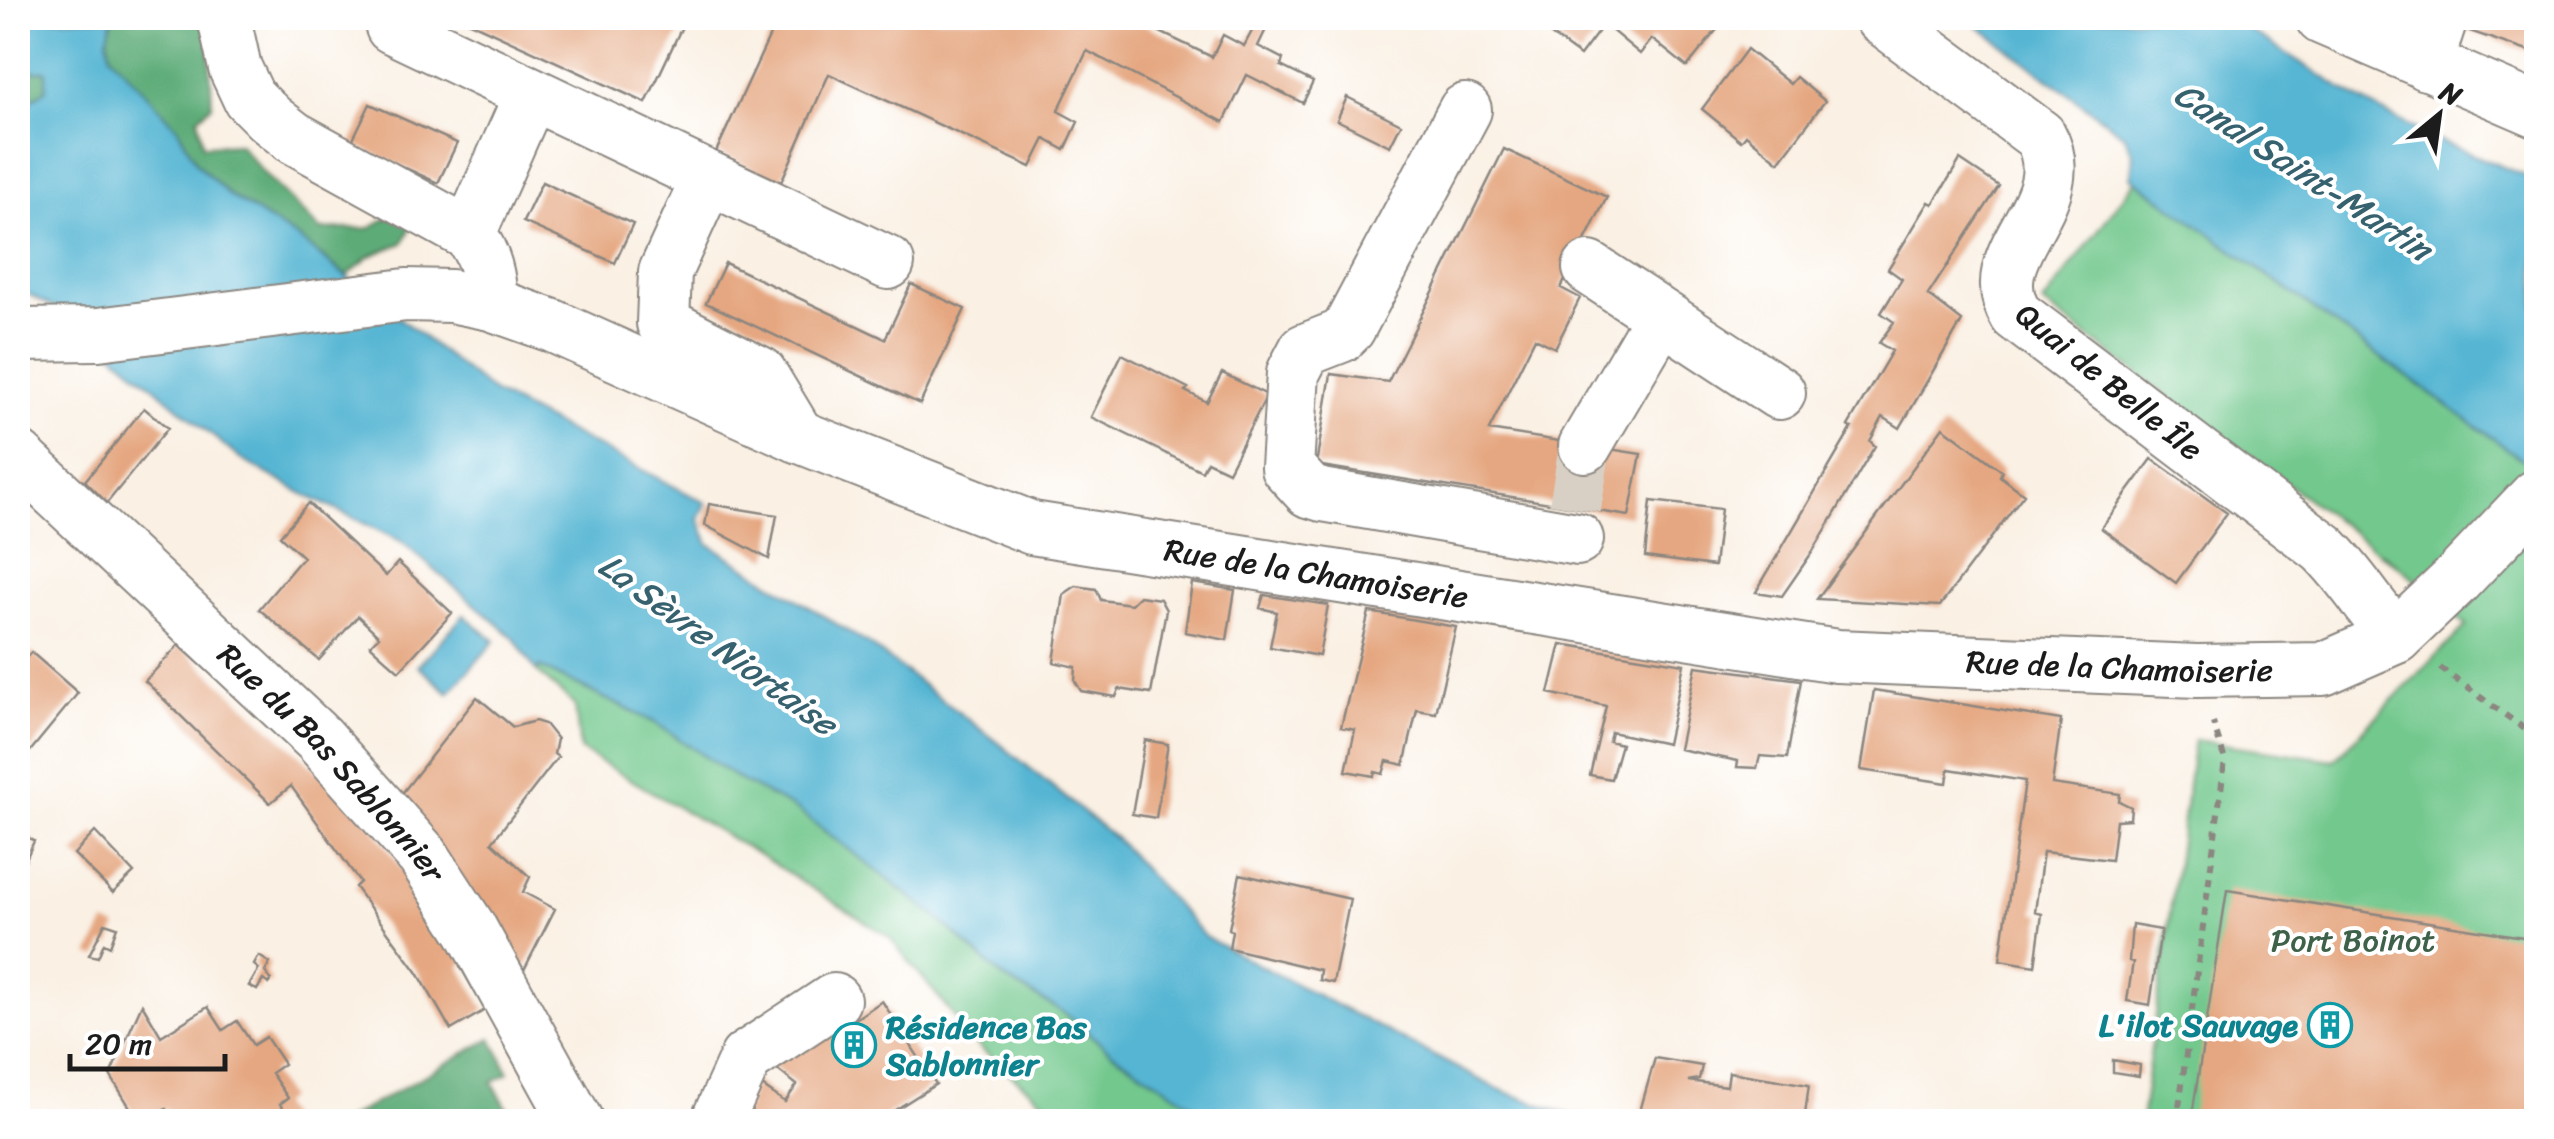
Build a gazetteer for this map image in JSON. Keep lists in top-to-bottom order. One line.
{"streets":{"street":["Quai de Belle Île","Rue de la Chamoiserie","Rue du Bas Sablonnier"]},"crossings":[["Quai de Belle Île","Rue de la Chamoiserie"]],"water":["Canal Saint-Martin","La Sèvre Niortaise"],"parks":["Port Boinot"],"places":{"building":["L'ilot Sauvage","Résidence Bas Sablonnier"]},"scale_bar":"20 m","north":"top right"}
